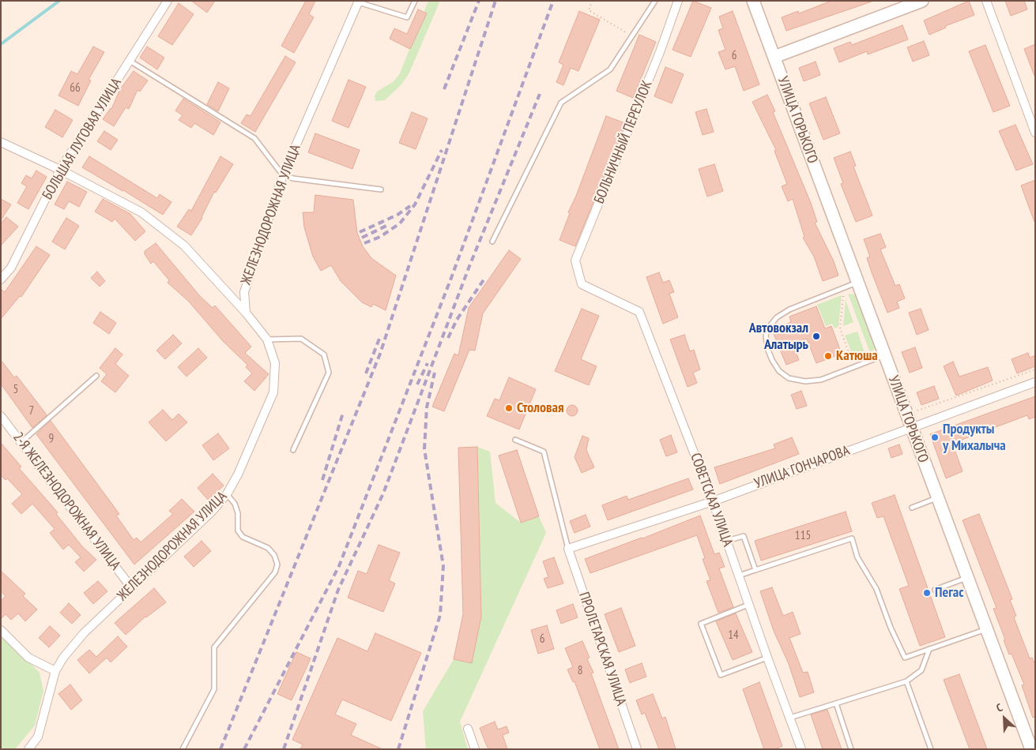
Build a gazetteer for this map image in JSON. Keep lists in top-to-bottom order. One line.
{"streets":{"street":["УЛИЦА ГОРЬКОГО","БОЛЬШАЯ ЛУГОВАЯ УЛИЦА","БОЛЬНИЧНЫЙ ПЕРЕУЛОК","ЖЕЛЕЗНОДОРОЖНАЯ УЛИЦА","УЛИЦА ГОНЧАРОВА","СОВЕТСКАЯ УЛИЦА","2-Я ЖЕЛЕЗНОДОРОЖНАЯ УЛИЦА","ПРОЛЕТАРСКАЯ УЛИЦА"]},"crossings":[["УЛИЦА ГОРЬКОГО","УЛИЦА ГОНЧАРОВА"],["БОЛЬНИЧНЫЙ ПЕРЕУЛОК","СОВЕТСКАЯ УЛИЦА"],["ЖЕЛЕЗНОДОРОЖНАЯ УЛИЦА","2-Я ЖЕЛЕЗНОДОРОЖНАЯ УЛИЦА"],["УЛИЦА ГОНЧАРОВА","СОВЕТСКАЯ УЛИЦА"],["УЛИЦА ГОНЧАРОВА","ПРОЛЕТАРСКАЯ УЛИЦА"]],"places":["Автовокзал Алатырь","Катюша","Столовая","Продукты у Михалыча","Пегас"],"house_numbers":["6","66","5","7","9","115","14","6","8"],"north":"top left"}
